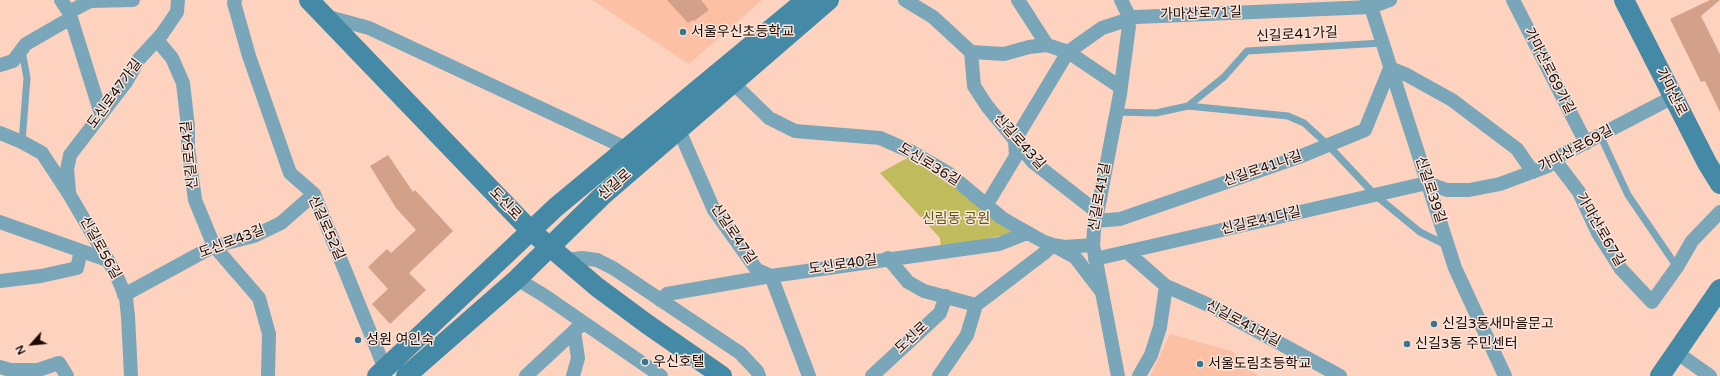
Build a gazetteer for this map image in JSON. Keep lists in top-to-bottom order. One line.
{"streets":{"main road":["가마산로","신길로","도신로"],"street":["가마산로71길","가마산로69가길","도신로47가길","신길로43길","가마산로69길","신길로54길","도신로36길","신길로41나길","신길로39길","신길로41길","신길로41다길","신길로52길","가마산로67길","신길로47길","도신로43길","신길로56길","도신로40길","신길로41라길"],"lane":["신길로41가길"]},"crossings":[["가마산로71길","신길로39길"],["가마산로71길","신길로41길"],["신길로41가길","신길로39길"],["신길로41가길","신길로41길"],["가마산로69가길","가마산로69길"],["가마산로","가마산로69길"],["도신로47가길","신길로54길"],["도신로47가길","신길로56길"],["신길로43길","신길로41나길"],["신길로43길","신길로41길"],["가마산로69길","신길로39길"],["가마산로69길","신길로41다길"],["가마산로69길","가마산로67길"],["신길로54길","도신로43길"],["도신로36길","신길로"],["도신로36길","신길로41길"],["도신로36길","도신로40길"],["신길로41나길","신길로39길"],["신길로41나길","신길로41길"],["신길로","도신로"],["신길로","신길로52길"],["신길로","신길로47길"],["신길로39길","신길로41다길"],["신길로41길","신길로41다길"],["신길로41다길","신길로41라길"],["신길로52길","도신로43길"],["신길로47길","도신로40길"],["도신로43길","신길로56길"]],"parks":["신림동 공원"],"places":["서울우신초등학교","신길3동새마을문고","성원 여인숙","신길3동 주민센터","우신호텔","서울도림초등학교"],"north":"bottom left"}
